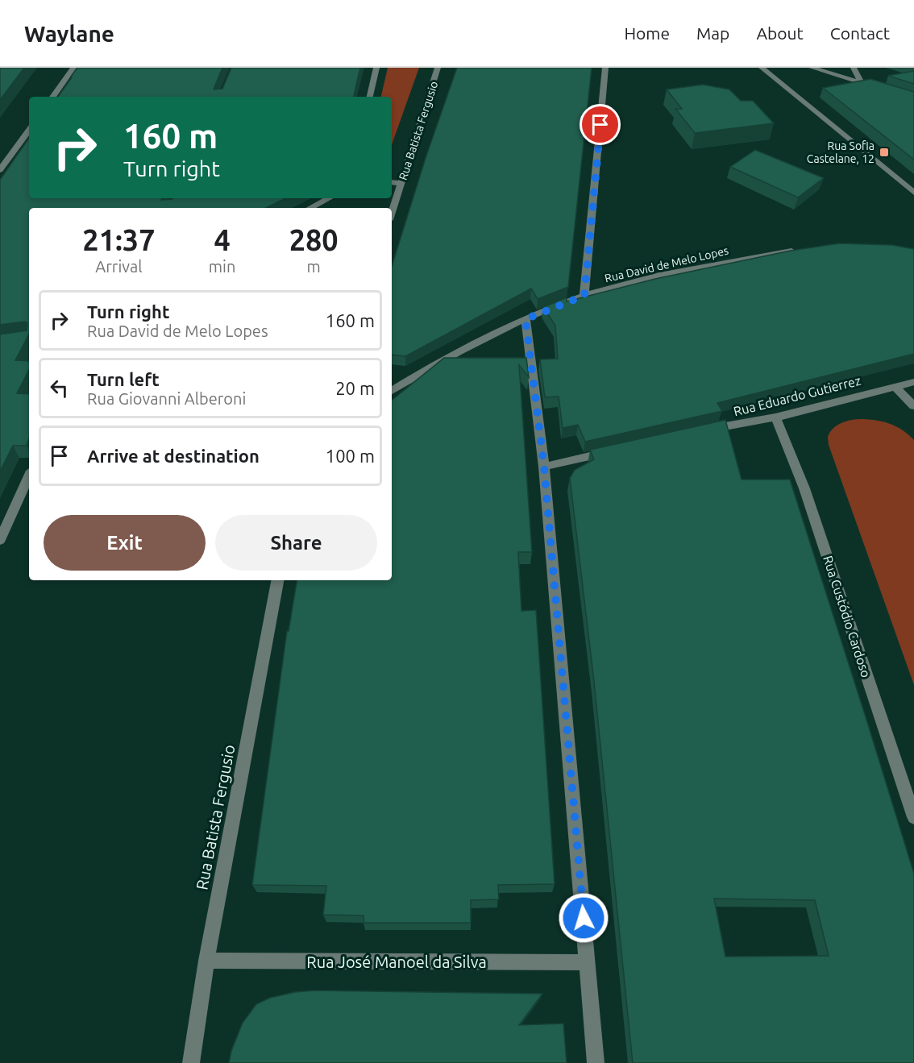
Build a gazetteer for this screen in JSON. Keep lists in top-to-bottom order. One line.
{"streets":{"street":["Rua Batista Fergusio","Rua David de Melo Lopes","Rua Eduardo Gutierrez","Rua Custódio Cardoso","Rua José Manoel da Silva"]},"crossings":[["Rua Batista Fergusio","Rua José Manoel da Silva"],["Rua Eduardo Gutierrez","Rua Custódio Cardoso"]],"places":{"transit":["Rua Sofia Castelane, 12"]},"page":{"header":"Waylane","nav":["Home","Map","About","Contact"],"turn":["160 m","Turn right"],"eta":["21:37","Arrival","4","min","280","m"],"list":[{"name":"Turn right","note":"Rua David de Melo Lopes","value":"160 m"},{"name":"Turn left","note":"Rua Giovanni Alberoni","value":"20 m"},{"name":"Arrive at destination","value":"100 m"}],"buttons":["Exit","Share"]}}
